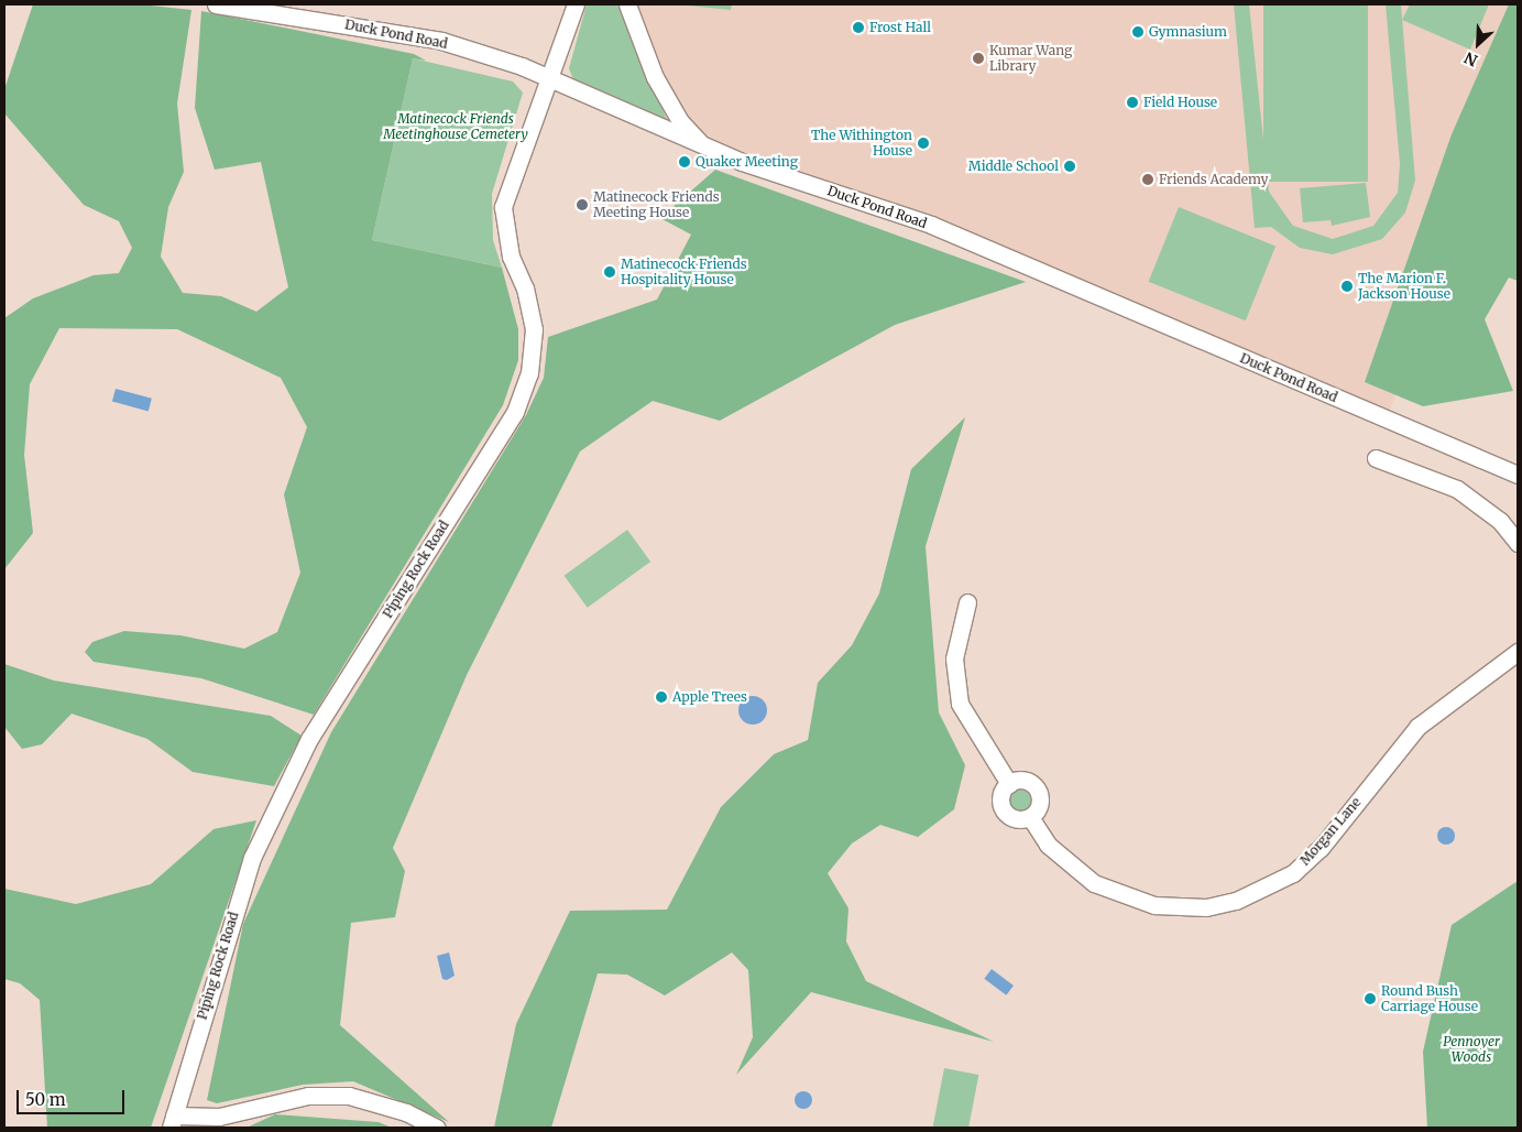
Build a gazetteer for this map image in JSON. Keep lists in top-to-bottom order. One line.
{"streets":{"street":["Duck Pond Road","Piping Rock Road","Morgan Lane"]},"crossings":[["Duck Pond Road","Piping Rock Road"]],"parks":["Matinecock Friends Meetinghouse Cemetery","Pennoyer Woods"],"places":["Frost Hall","Gymnasium","Kumar Wang Library","Field House","The Withington House","Quaker Meeting","Middle School","Friends Academy","Matinecock Friends Meeting House","Matinecock Friends Hospitality House","The Marion F. Jackson House","Apple Trees","Round Bush Carriage House"],"scale_bar":"50 m","north":"bottom left"}
